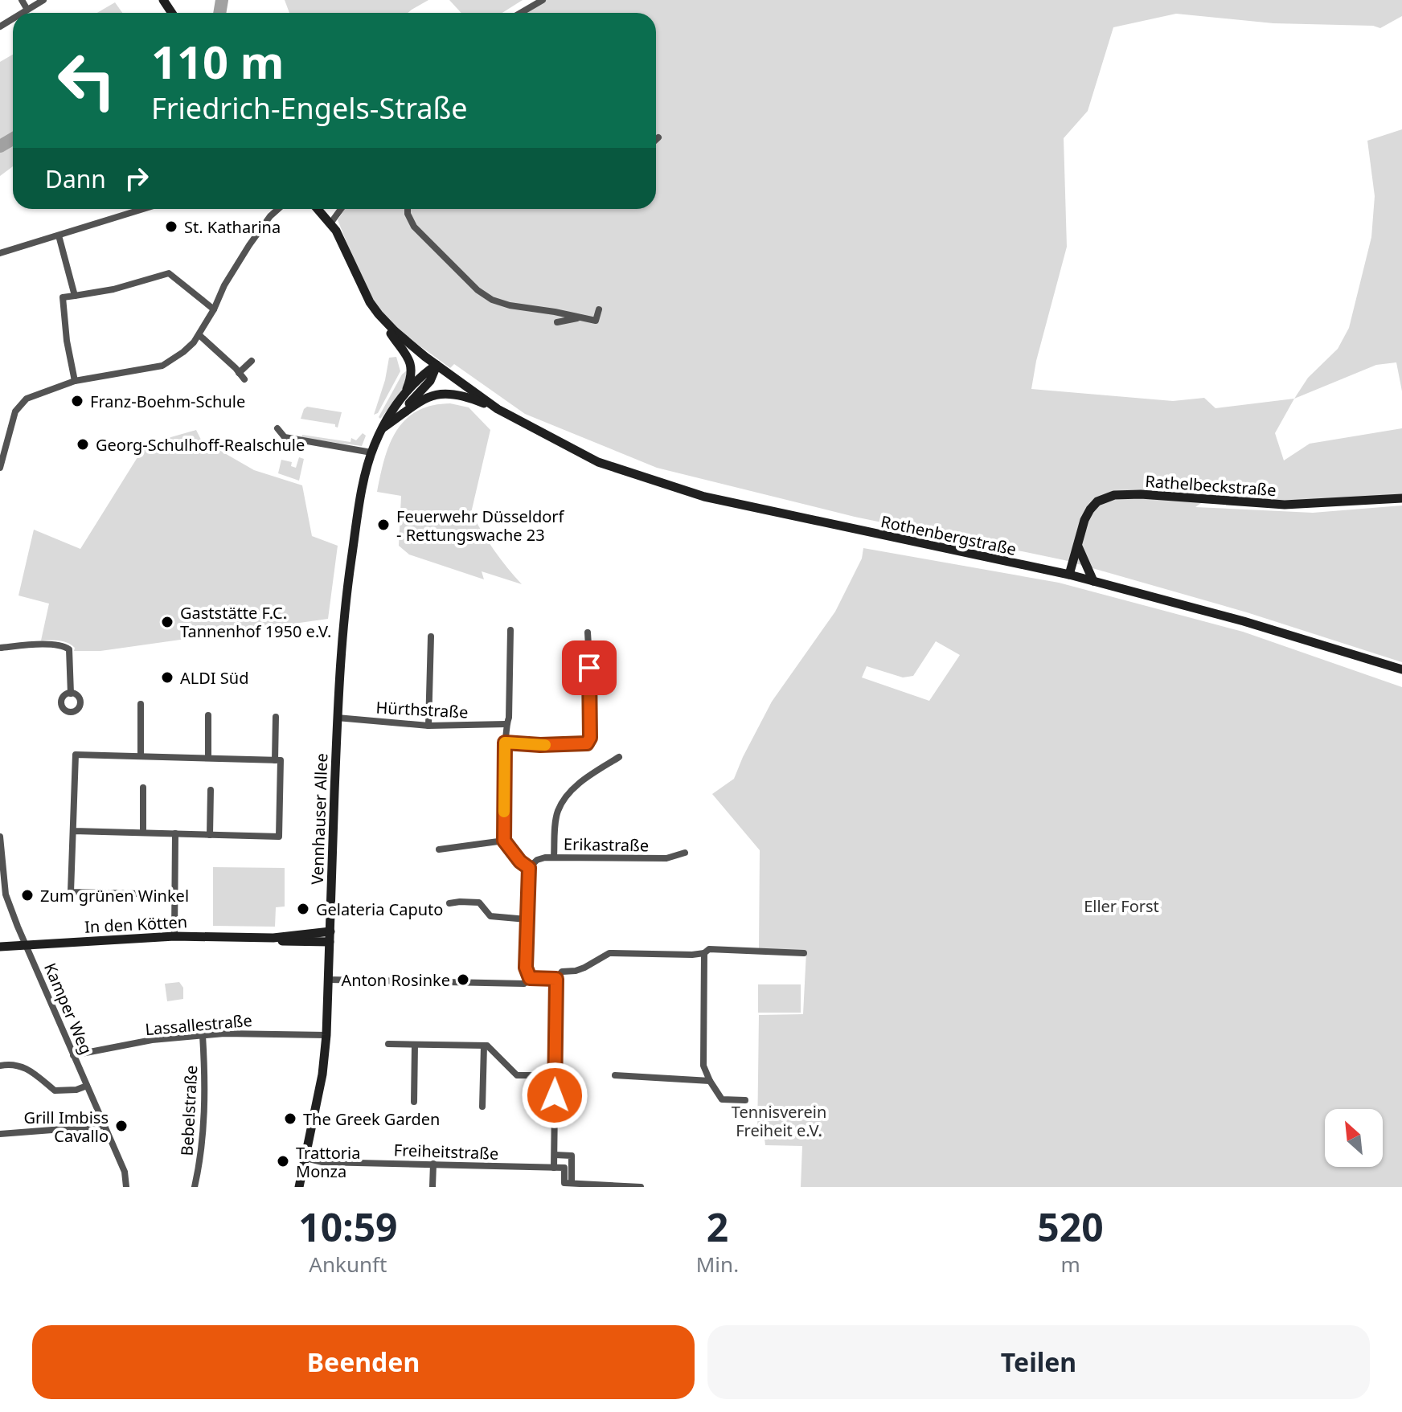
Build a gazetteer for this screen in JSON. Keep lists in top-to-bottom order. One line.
{"streets":{"main road":["Rathelbeckstraße","Rothenbergstraße","Vennhauser Allee","In den Kötten"],"street":["Hürthstraße","Erikastraße","Kamper Weg","Lassallestraße","Bebelstraße","Freiheitstraße"]},"crossings":[["Rathelbeckstraße","Rothenbergstraße"],["Rothenbergstraße","Vennhauser Allee"],["Hürthstraße","Vennhauser Allee"],["Vennhauser Allee","In den Kötten"],["Vennhauser Allee","Lassallestraße"],["Vennhauser Allee","Freiheitstraße"],["In den Kötten","Kamper Weg"],["Kamper Weg","Lassallestraße"],["Lassallestraße","Bebelstraße"]],"parks":["Eller Forst","Tennisverein Freiheit e.V."],"places":["St. Katharina","Franz-Boehm-Schule","Georg-Schulhoff-Realschule","Feuerwehr Düsseldorf - Rettungswache 23","Gaststätte F.C. Tannenhof 1950 e.V.","ALDI Süd","Zum grünen Winkel","Gelateria Caputo","Anton Rosinke","The Greek Garden","Grill Imbiss Cavallo","Trattoria Monza"],"north":"top left","page":{"turn":["110 m","Friedrich-Engels-Straße"],"then":"Dann","eta":["10:59","Ankunft","2","Min.","520","m"],"buttons":["Beenden","Teilen"]}}
